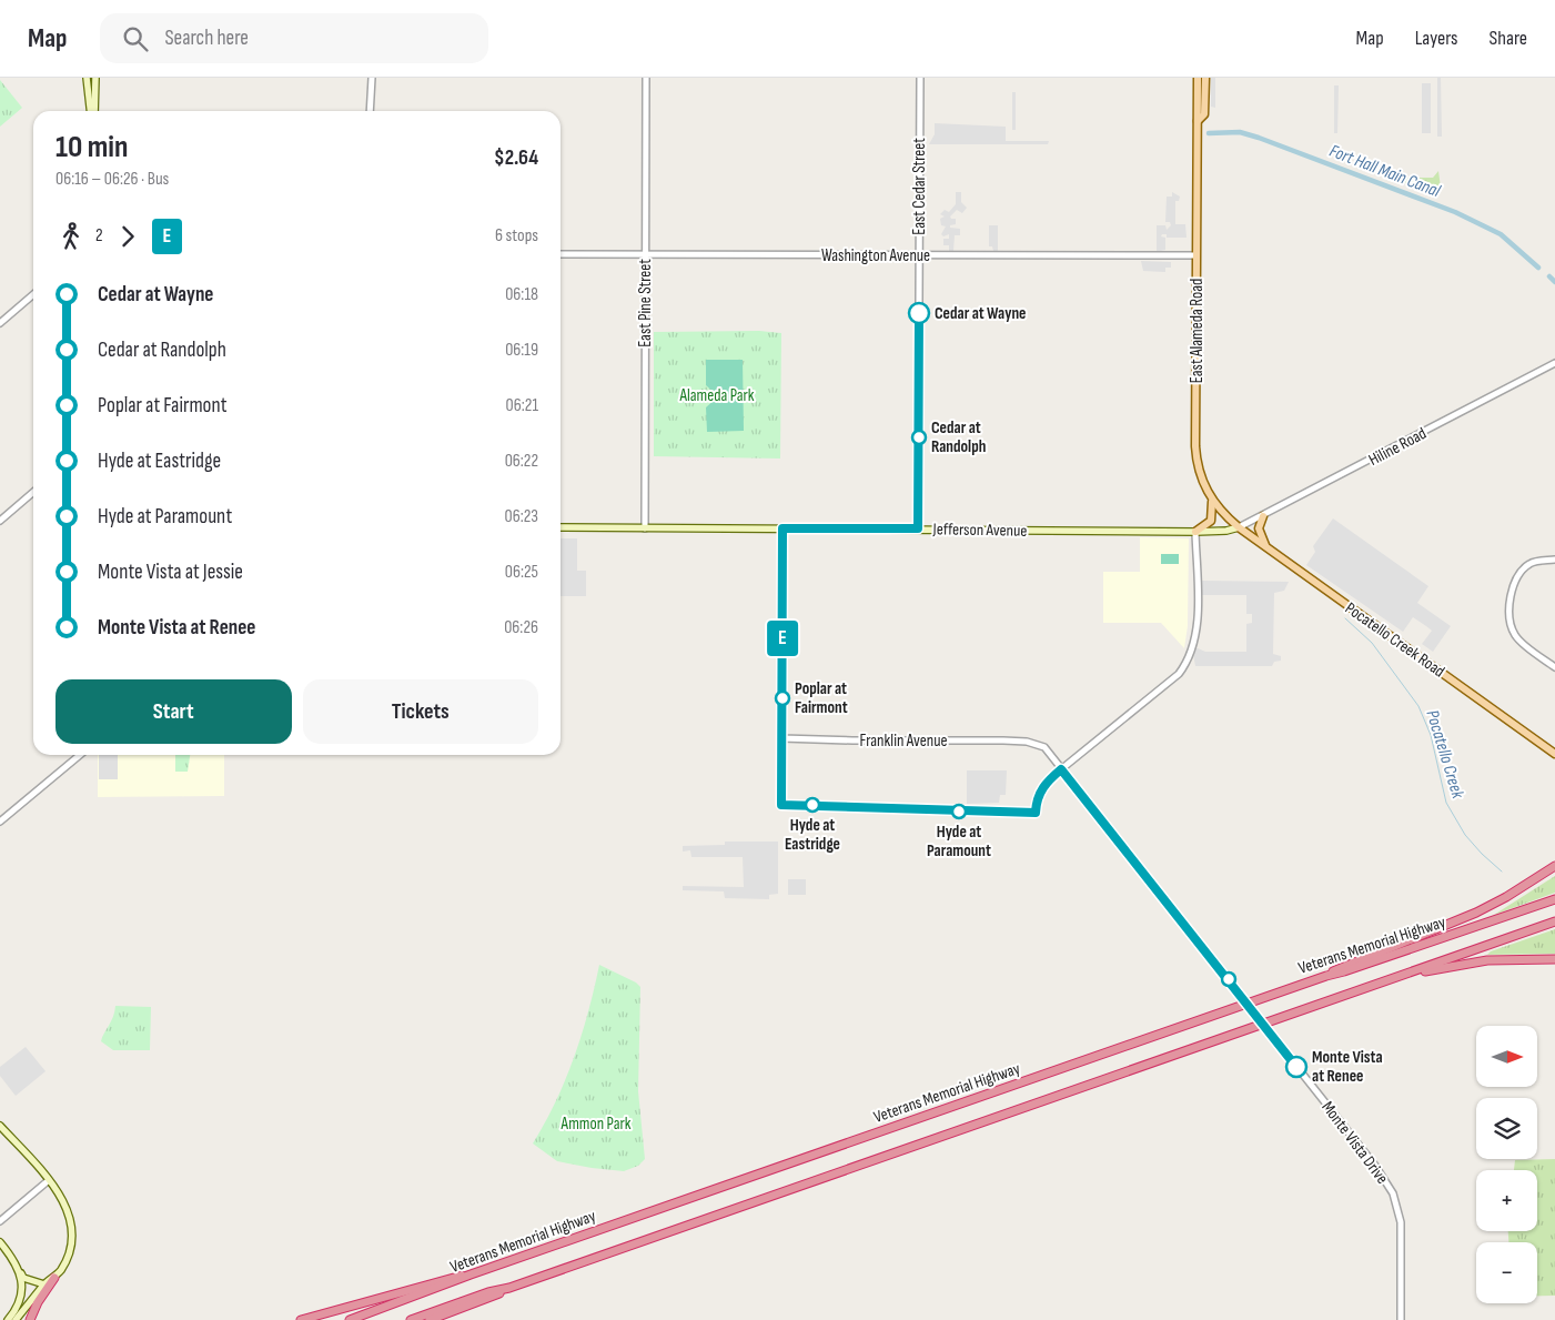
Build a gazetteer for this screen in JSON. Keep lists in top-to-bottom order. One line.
{"streets":{"highway":["Veterans Memorial Highway"],"main road":["East Alameda Road","Jefferson Avenue","Pocatello Creek Road"],"street":["East Cedar Street","Washington Avenue","East Pine Street","Hiline Road","Franklin Avenue","Monte Vista Drive"]},"crossings":[["East Cedar Street","Washington Avenue"],["East Cedar Street","Jefferson Avenue"],["Washington Avenue","East Pine Street"],["Washington Avenue","East Alameda Road"],["East Pine Street","Jefferson Avenue"],["East Alameda Road","Hiline Road"],["East Alameda Road","Jefferson Avenue"],["East Alameda Road","Pocatello Creek Road"],["Hiline Road","Jefferson Avenue"],["Hiline Road","Pocatello Creek Road"],["Jefferson Avenue","Pocatello Creek Road"],["Jefferson Avenue","Franklin Avenue"],["Franklin Avenue","Monte Vista Drive"]],"water":["Fort Hall Main Canal","Pocatello Creek"],"parks":["Alameda Park","Ammon Park"],"places":["Cedar at Wayne","Cedar at Randolph","Poplar at Fairmont","Hyde at Eastridge","Hyde at Paramount","Monte Vista at Renee"],"lines":["bus line E"],"north":"right","page":{"header":"Map","search":"Search here","nav":["Map","Layers","Share"],"on_map":"E","heading":["10 min","06:16 – 06:26 · Bus","$2.64"],"legs":["2","E","6 stops"],"list":[{"name":"Cedar at Wayne","value":"06:18"},{"name":"Cedar at Randolph","value":"06:19"},{"name":"Poplar at Fairmont","value":"06:21"},{"name":"Hyde at Eastridge","value":"06:22"},{"name":"Hyde at Paramount","value":"06:23"},{"name":"Monte Vista at Jessie","value":"06:25"},{"name":"Monte Vista at Renee","value":"06:26"}],"buttons":["Start","Tickets"],"map_buttons":["+","−"]}}
